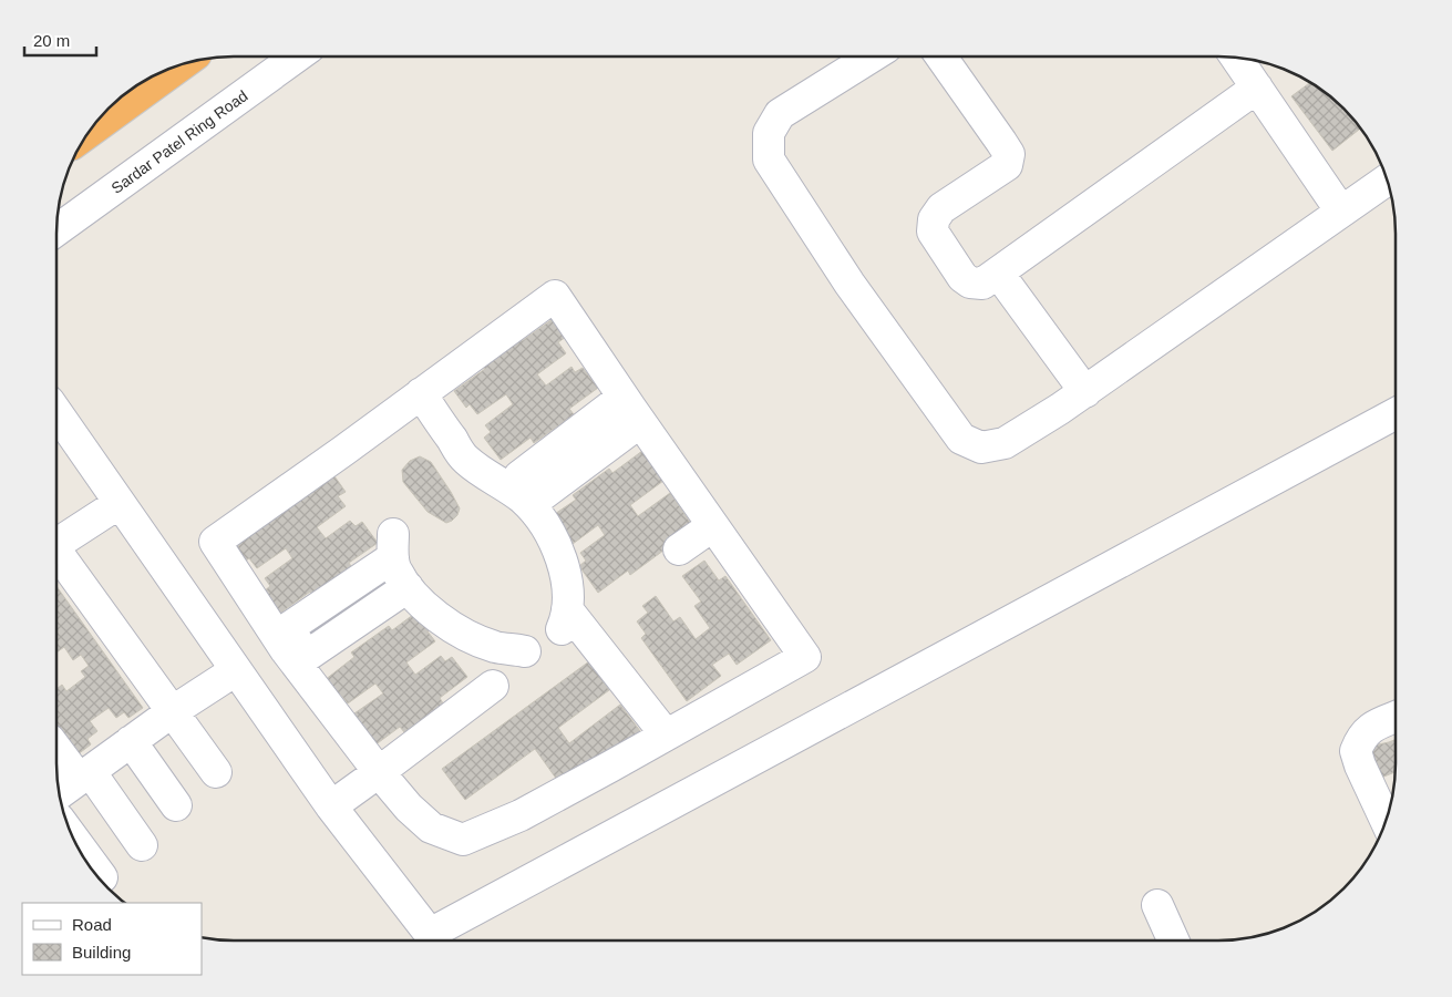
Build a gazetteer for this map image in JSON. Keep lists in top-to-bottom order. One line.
{"streets":{"street":["Sardar Patel Ring Road"]},"legend":["Road","Building"],"scale_bar":"20 m"}
